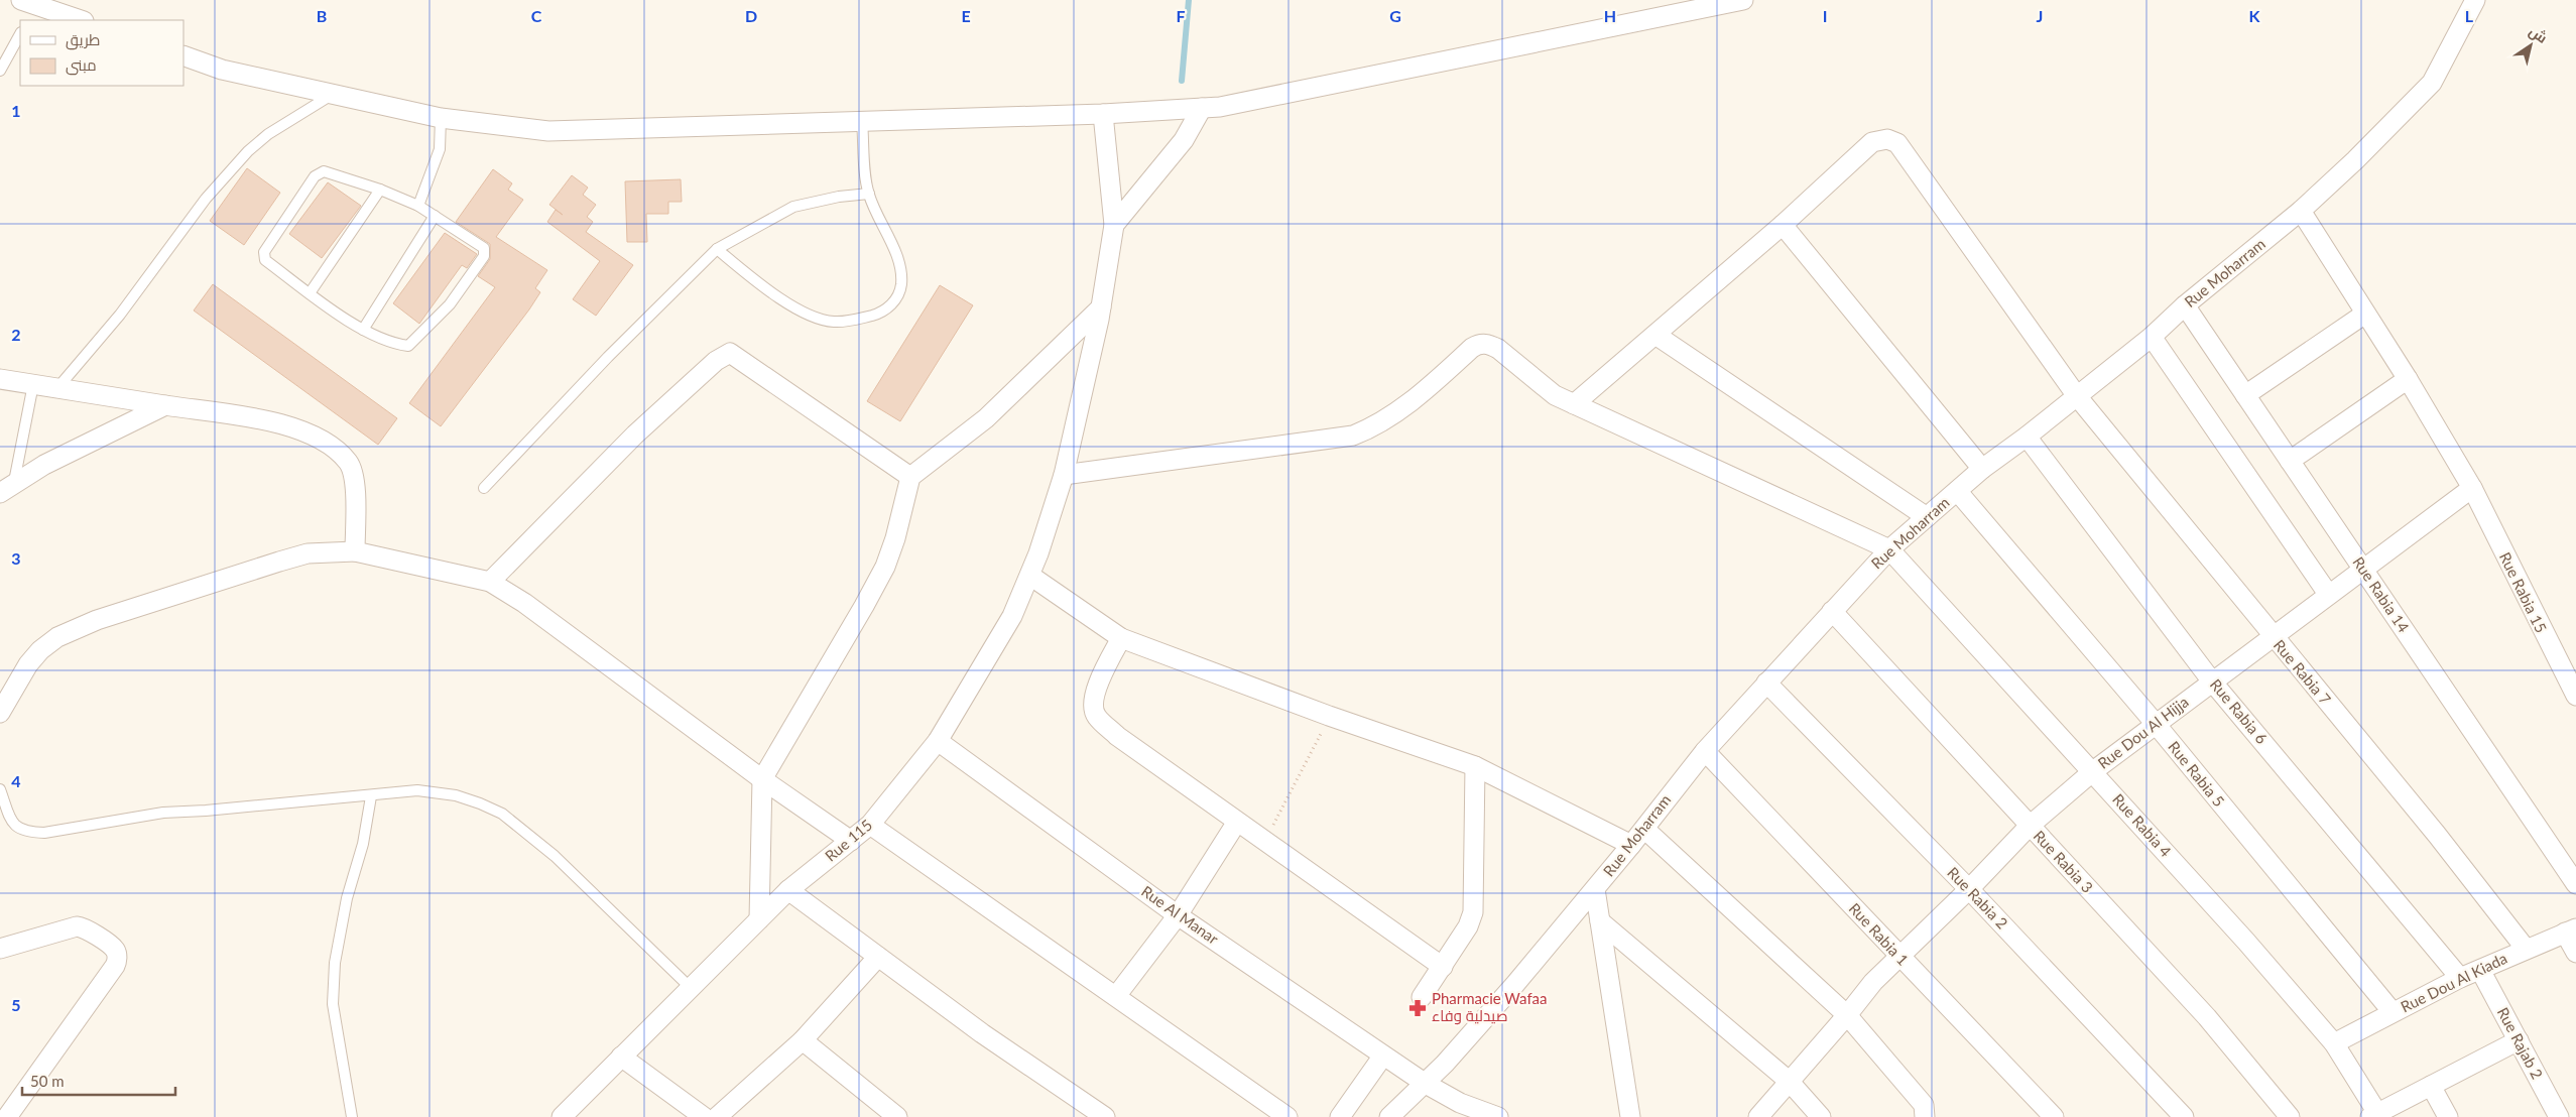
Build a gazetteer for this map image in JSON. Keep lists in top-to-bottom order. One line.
{"streets":{"street":["Rue Moharram","Rue Rabia 15","Rue Rabia 14","Rue Rabia 7","Rue Rabia 6","Rue Dou Al Hijja","Rue Rabia 5","Rue Rabia 4","Rue 115","Rue Rabia 3","Rue Rabia 2","Rue Al Manar","Rue Rabia 1","Rue Dou Al Kiada","Rue Rajab 2"]},"crossings":[["Rue Moharram","Rue Rabia 15"],["Rue Moharram","Rue Rabia 14"],["Rue Moharram","Rue Rabia 7"],["Rue Moharram","Rue Rabia 6"],["Rue Moharram","Rue Rabia 5"],["Rue Moharram","Rue Rabia 4"],["Rue Moharram","Rue Rabia 3"],["Rue Moharram","Rue Rabia 2"],["Rue Moharram","Rue Al Manar"],["Rue Moharram","Rue Rabia 1"],["Rue Rabia 15","Rue Dou Al Hijja"],["Rue Rabia 14","Rue Dou Al Hijja"],["Rue Rabia 7","Rue Dou Al Hijja"],["Rue Rabia 7","Rue Dou Al Kiada"],["Rue Rabia 6","Rue Dou Al Hijja"],["Rue Rabia 6","Rue Dou Al Kiada"],["Rue Dou Al Hijja","Rue Rabia 5"],["Rue Dou Al Hijja","Rue Rabia 4"],["Rue Dou Al Hijja","Rue Rabia 3"],["Rue Dou Al Hijja","Rue Rabia 2"],["Rue Dou Al Hijja","Rue Rabia 1"],["Rue Rabia 5","Rue Dou Al Kiada"],["Rue Rabia 4","Rue Dou Al Kiada"],["Rue 115","Rue Al Manar"],["Rue Dou Al Kiada","Rue Rajab 2"]],"places":{"pharmacy":["Pharmacie Wafaa صيدلية وفاء"]},"legend":["طريق","مبنى"],"scale_bar":"50 m","north":"top right","grid":{"columns":["B","C","D","E","F","G","H","I","J","K","L"],"rows":["1","2","3","4","5"]}}
